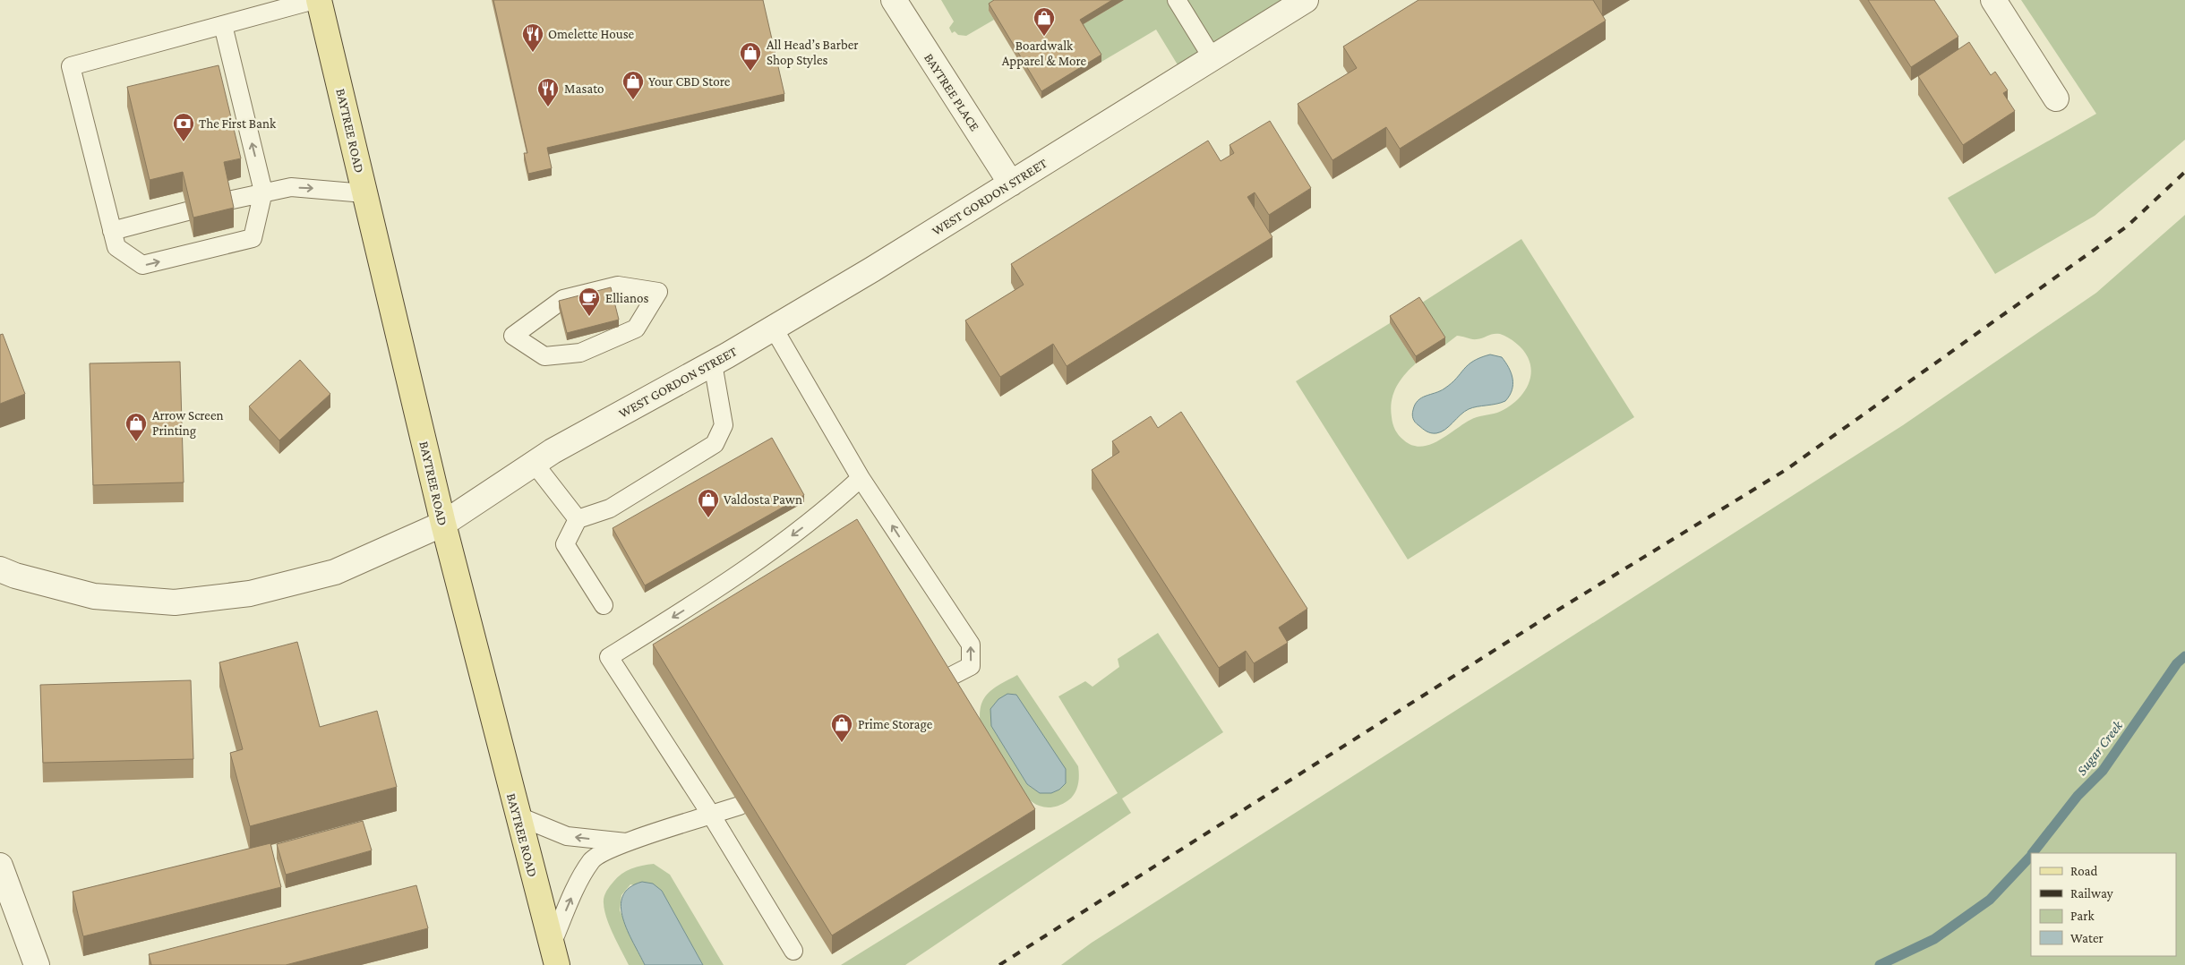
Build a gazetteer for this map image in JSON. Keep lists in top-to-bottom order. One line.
{"streets":{"main road":["BAYTREE ROAD"],"street":["BAYTREE PLACE","WEST GORDON STREET"]},"crossings":[["BAYTREE PLACE","WEST GORDON STREET"],["BAYTREE ROAD","WEST GORDON STREET"]],"water":["Sugar Creek"],"places":{"shop":["Boardwalk Apparel & More","All Head’s Barber Shop Styles","Your CBD Store","Arrow Screen Printing","Valdosta Pawn","Prime Storage"],"restaurant":["Omelette House","Masato"],"bank":["The First Bank"],"cafe":["Ellianos"]},"legend":["Road","Railway","Park","Water"]}
